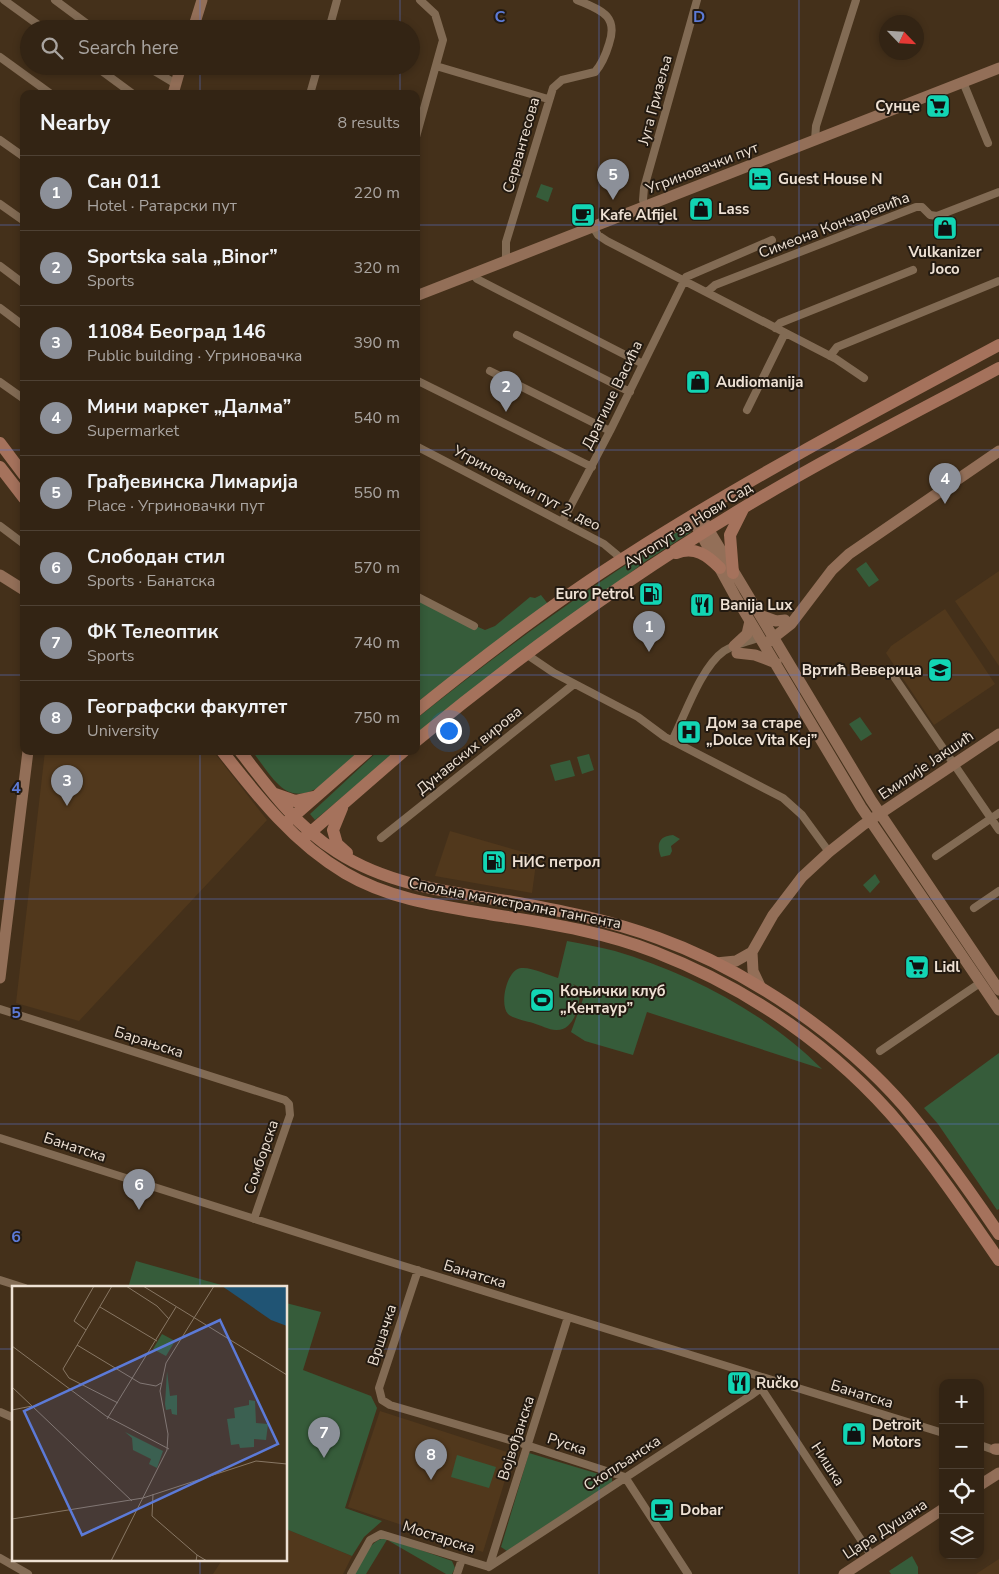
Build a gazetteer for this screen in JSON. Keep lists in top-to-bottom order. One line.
{"streets":{"main road":["Аутопут за Нови Сад","Спољна магистрална тангента"],"street":["Југа Гризеља","Сервантесова","Угриновачки пут","Симеона Кончаревића","Драгише Васића","Угриновачки пут 2. део","Дунавских вирова","Емилије Јакшић","Барањска","Банатска","Сомборска","Вршачка","Војвођанска","Руска","Скопљанска","Нишка","Цара Душана","Мостарска"]},"crossings":[["Југа Гризеља","Угриновачки пут"],["Сервантесова","Угриновачки пут"],["Драгише Васића","Угриновачки пут 2. део"],["Угриновачки пут 2. део","Аутопут за Нови Сад"],["Барањска","Сомборска"],["Банатска","Сомборска"],["Банатска","Вршачка"],["Банатска","Војвођанска"],["Вршачка","Руска"],["Војвођанска","Руска"],["Војвођанска","Скопљанска"],["Војвођанска","Мостарска"],["Руска","Скопљанска"],["Скопљанска","Нишка"],["Скопљанска","Мостарска"],["Нишка","Цара Душана"]],"places":{"supermarket":["Сунце","Lidl"],"hotel":["Guest House N"],"shop":["Lass","Vulkanizer Joco","Audiomanija","Detroit Motors"],"cafe":["Kafe Alfijel","Dobar"],"fuel station":["Euro Petrol","НИС петрол"],"restaurant":["Banija Lux","Ručko"],"school or university":["Вртић Веверица"],"hospital":["Дом за старе „Dolce Vita Kej”"],"sports":["Коњички клуб „Кентаур”"]},"north":"bottom right","page":{"search":"Search here","heading":["Nearby","8 results"],"list":[{"mark":"1","name":"Сан 011","note":"Hotel · Ратарски пут","value":"220 m"},{"mark":"2","name":"Sportska sala „Binor”","note":"Sports","value":"320 m"},{"mark":"3","name":"11084 Београд 146","note":"Public building · Угриновачка","value":"390 m"},{"mark":"4","name":"Мини маркет „Далма”","note":"Supermarket","value":"540 m"},{"mark":"5","name":"Грађевинска Лимарија","note":"Place · Угриновачки пут","value":"550 m"},{"mark":"6","name":"Слободан стил","note":"Sports · Банатска","value":"570 m"},{"mark":"7","name":"ФК Телеоптик","note":"Sports","value":"740 m"},{"mark":"8","name":"Географски факултет","note":"University","value":"750 m"}],"pins":["5","2","4","1","3","6","7","8"],"map_buttons":["+","−"]},"grid":{"columns":["C","D"],"rows":["4","5","6"]}}
